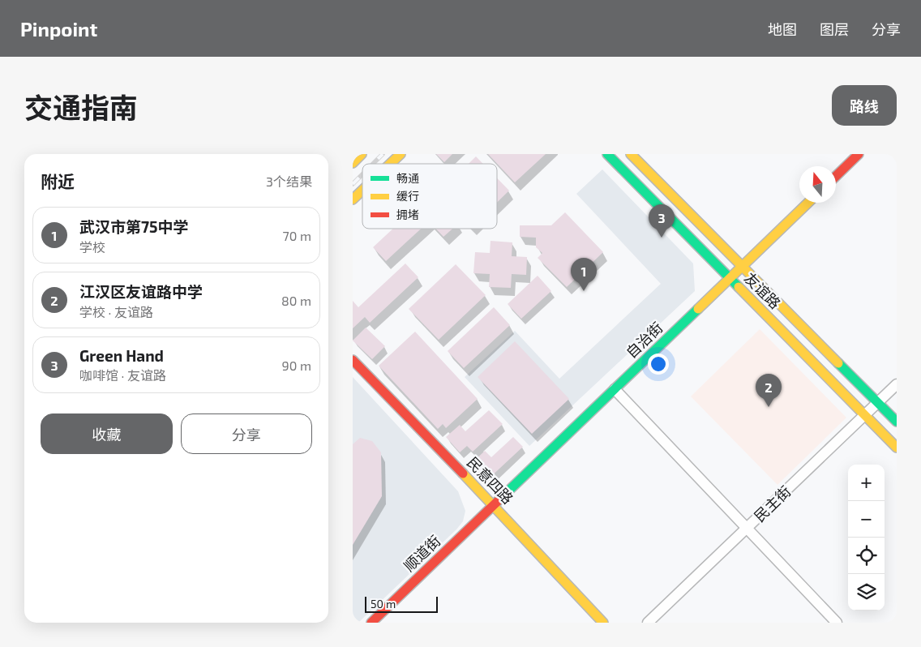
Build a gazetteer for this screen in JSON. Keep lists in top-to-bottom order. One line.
{"streets":{"main road":["友谊路","自治街","民意四路","顺道街"],"street":["民主街"]},"crossings":[["友谊路","自治街"],["友谊路","民主街"],["自治街","民意四路"],["自治街","顺道街"],["民意四路","顺道街"]],"legend":["畅通","缓行","拥堵"],"scale_bar":"50 m","north":"top","page":{"header":"Pinpoint","nav":["地图","图层","分享"],"title":"交通指南","buttons":["路线",["收藏","分享"]],"heading":["附近","3个结果"],"pins":["3","1","2"],"list":[{"mark":"1","name":"武汉市第75中学","note":"学校","value":"70 m"},{"mark":"2","name":"江汉区友谊路中学","note":"学校 · 友谊路","value":"80 m"},{"mark":"3","name":"Green Hand","note":"咖啡馆 · 友谊路","value":"90 m"}],"map_buttons":["+","−"],"scale":"50 m"}}
